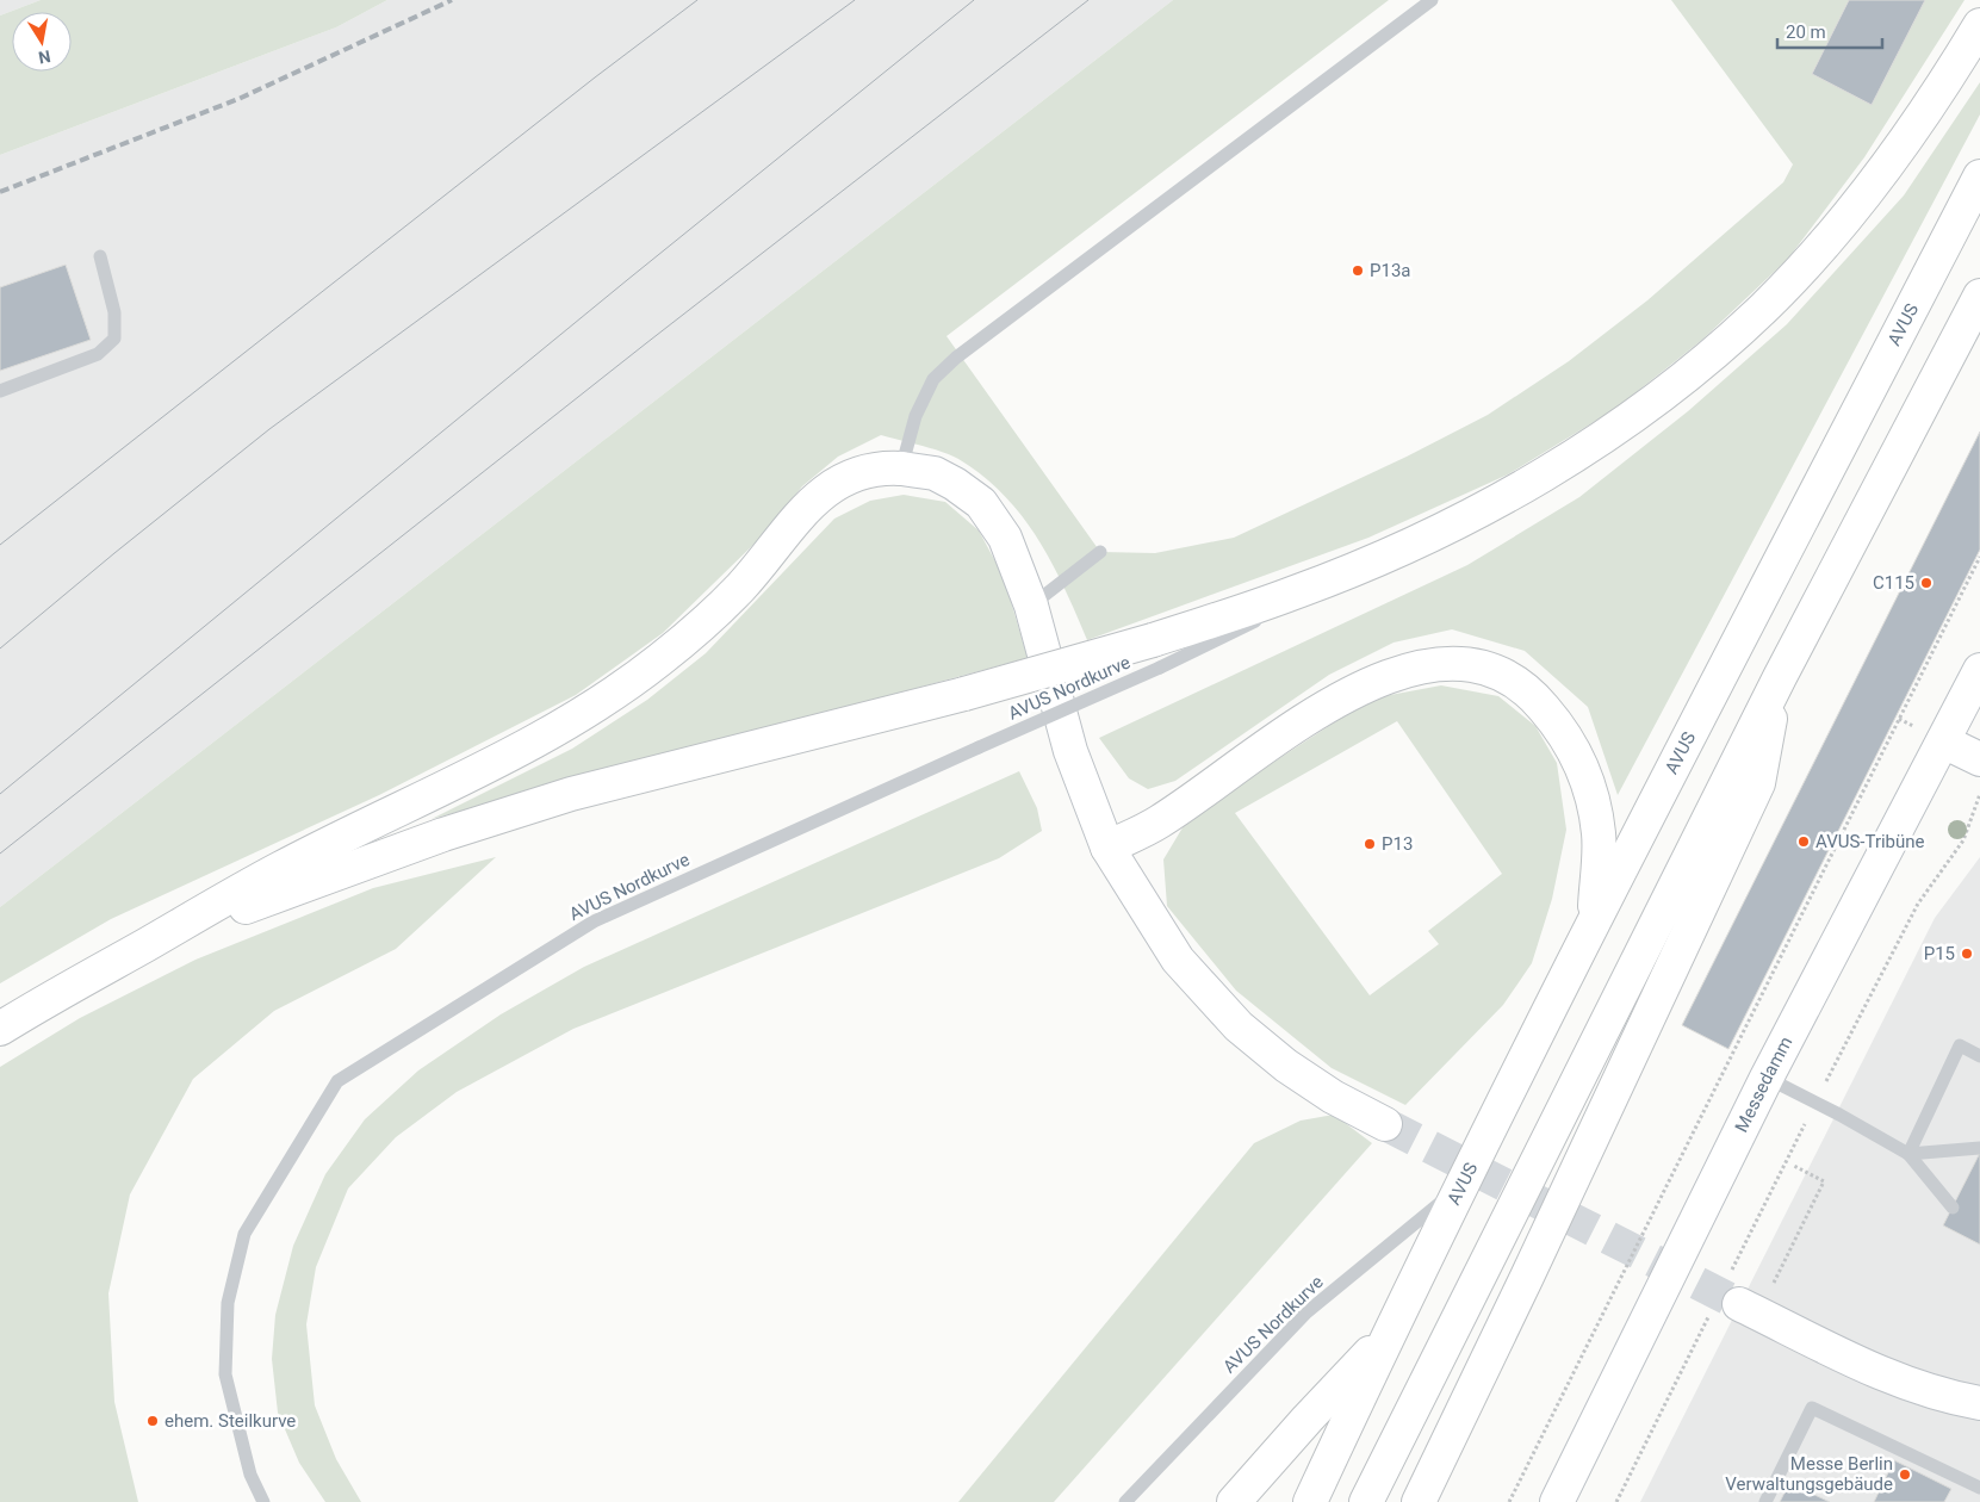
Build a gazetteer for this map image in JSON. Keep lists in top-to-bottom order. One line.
{"streets":{"main road":["AVUS","Messedamm"],"lane":["AVUS Nordkurve"]},"crossings":[["AVUS","AVUS Nordkurve"]],"places":["P13a","C115","AVUS-Tribüne","P13","P15","ehem. Steilkurve","Messe Berlin Verwaltungsgebäude"],"scale_bar":"20 m","north":"bottom"}
